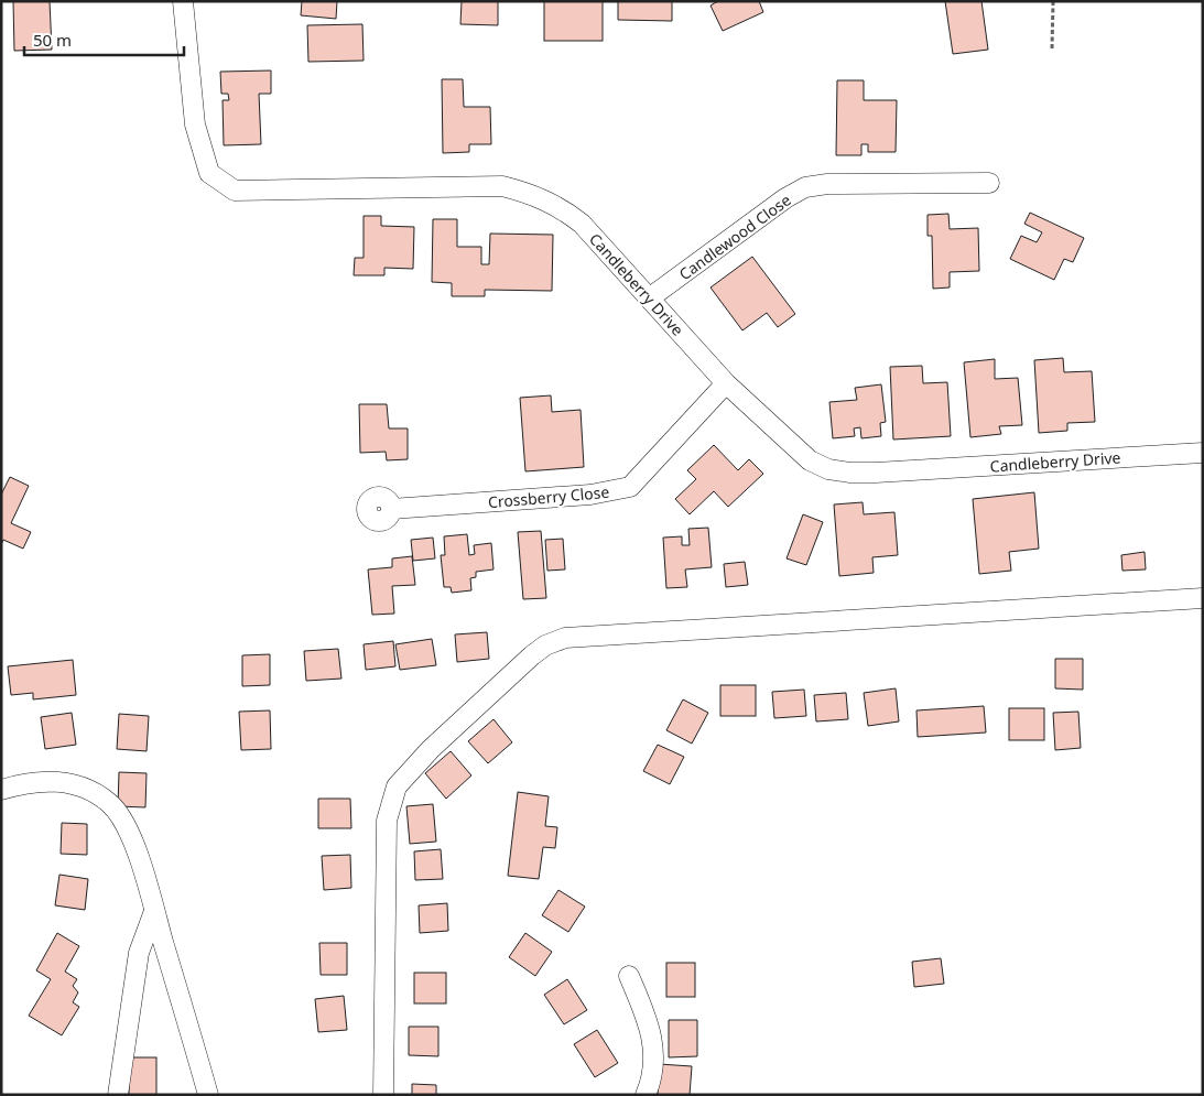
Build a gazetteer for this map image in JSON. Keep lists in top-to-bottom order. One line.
{"streets":{"street":["Candlewood Close","Candleberry Drive","Crossberry Close"]},"crossings":[["Candlewood Close","Candleberry Drive"],["Candleberry Drive","Crossberry Close"]],"scale_bar":"50 m"}
